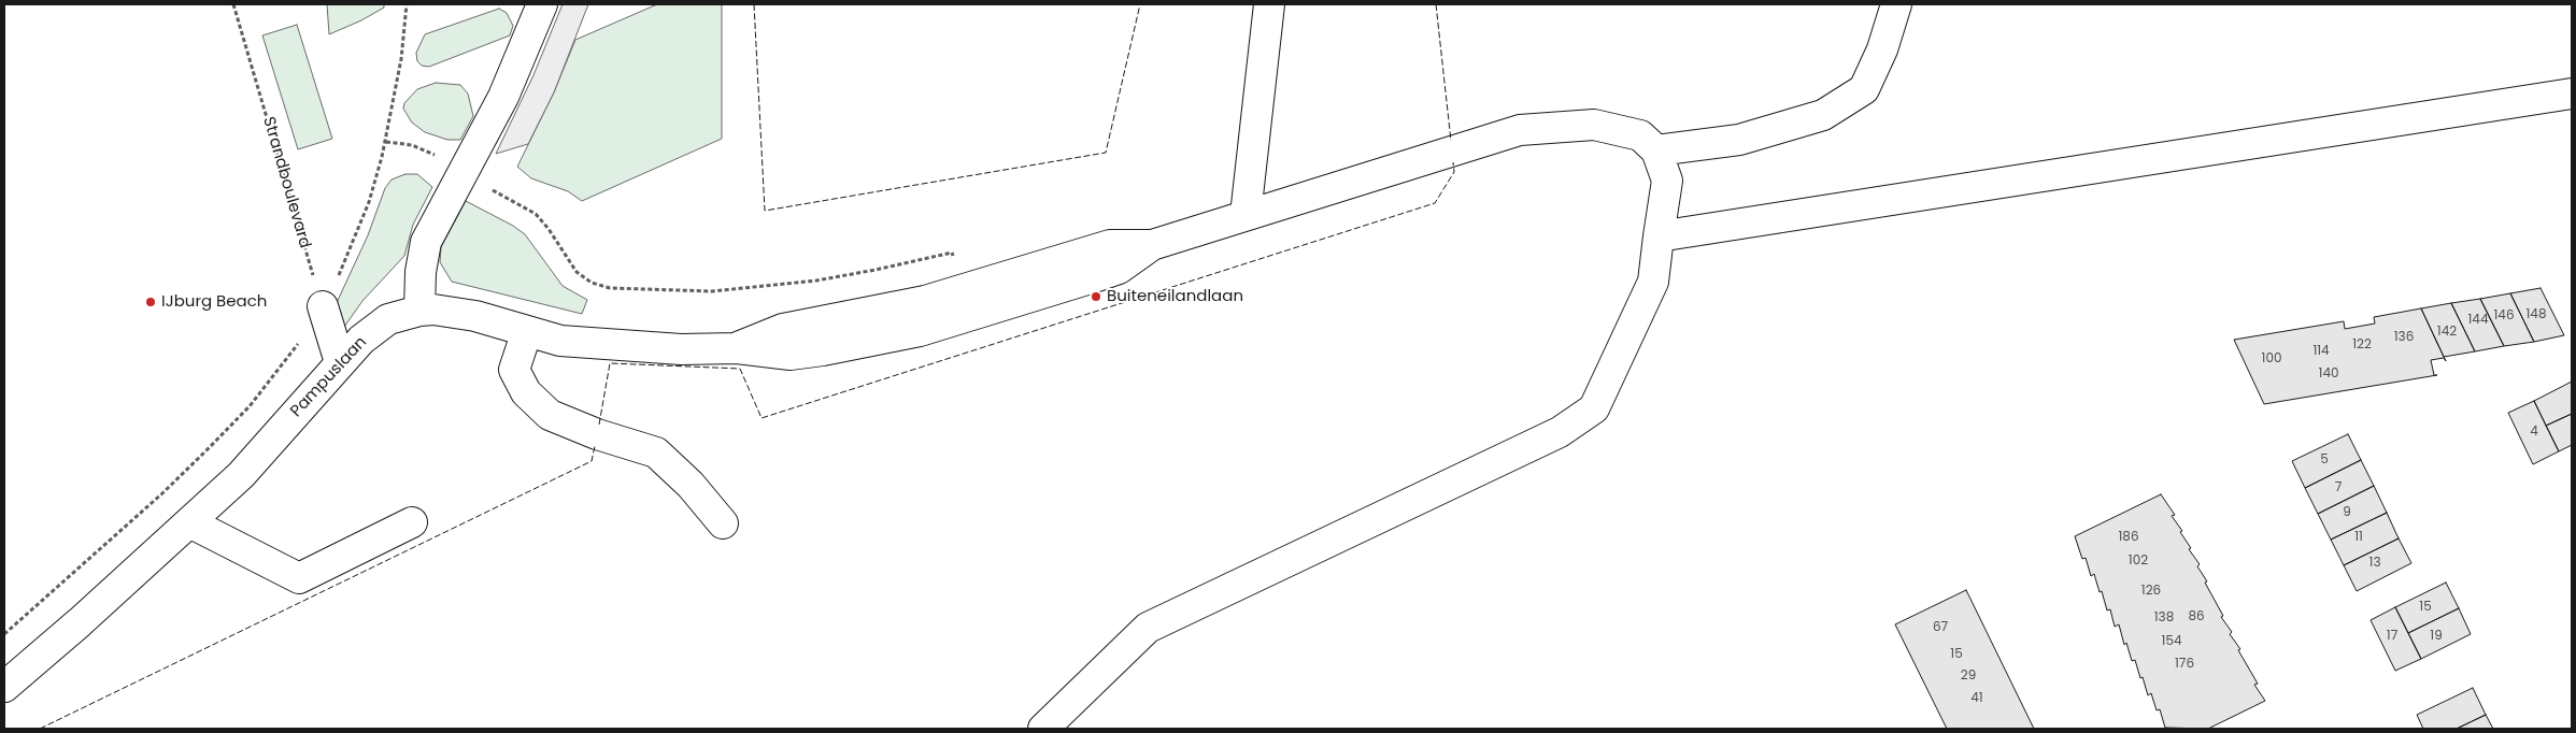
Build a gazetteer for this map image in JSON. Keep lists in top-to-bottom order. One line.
{"streets":{"street":["Pampuslaan"],"path":["Strandboulevard"]},"places":["Buiteneilandlaan","IJburg Beach"],"house_numbers":["148","146","144","142","136","122","114","100","140","4","5","7","9","186","11","102","13","126","15","86","138","67","17","19","154","15","176","29","41"]}
